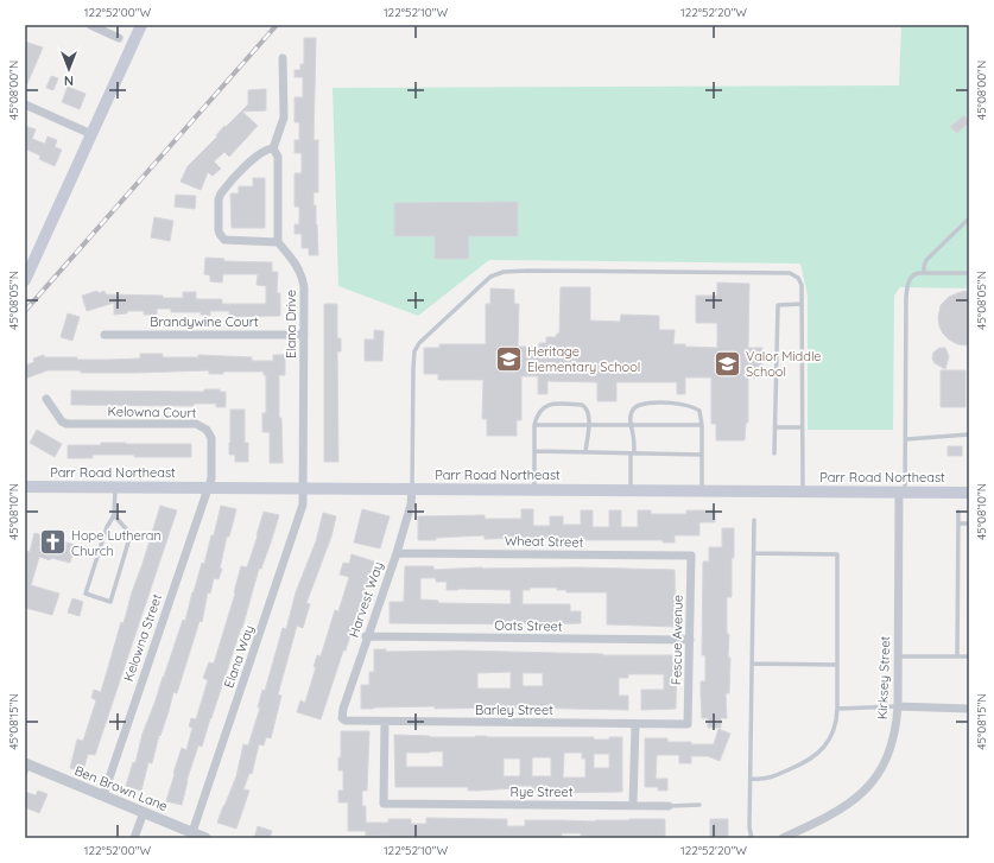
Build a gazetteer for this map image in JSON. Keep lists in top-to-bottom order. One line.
{"streets":{"main road":["Parr Road Northeast"],"street":["Brandywine Court","Elana Drive","Kelowna Court","Wheat Street","Harvest Way","Oats Street","Kelowna Street","Fescue Avenue","Elana Way","Kirksey Street","Barley Street","Ben Brown Lane","Rye Street"]},"crossings":[["Brandywine Court","Elana Drive"],["Elana Drive","Parr Road Northeast"],["Elana Drive","Elana Way"],["Kelowna Court","Parr Road Northeast"],["Kelowna Court","Kelowna Street"],["Parr Road Northeast","Harvest Way"],["Parr Road Northeast","Kelowna Street"],["Parr Road Northeast","Elana Way"],["Parr Road Northeast","Kirksey Street"],["Wheat Street","Harvest Way"],["Wheat Street","Fescue Avenue"],["Harvest Way","Oats Street"],["Harvest Way","Barley Street"],["Oats Street","Fescue Avenue"],["Kelowna Street","Ben Brown Lane"],["Fescue Avenue","Barley Street"],["Elana Way","Ben Brown Lane"],["Barley Street","Rye Street"]],"places":{"school or university":["Heritage Elementary School","Valor Middle School"],"church":["Hope Lutheran Church"]},"north":"bottom","coordinates":["122°52'00\"W","122°52'10\"W","122°52'20\"W","45°08'00\"N","45°08'05\"N","45°08'10\"N","45°08'15\"N"]}
